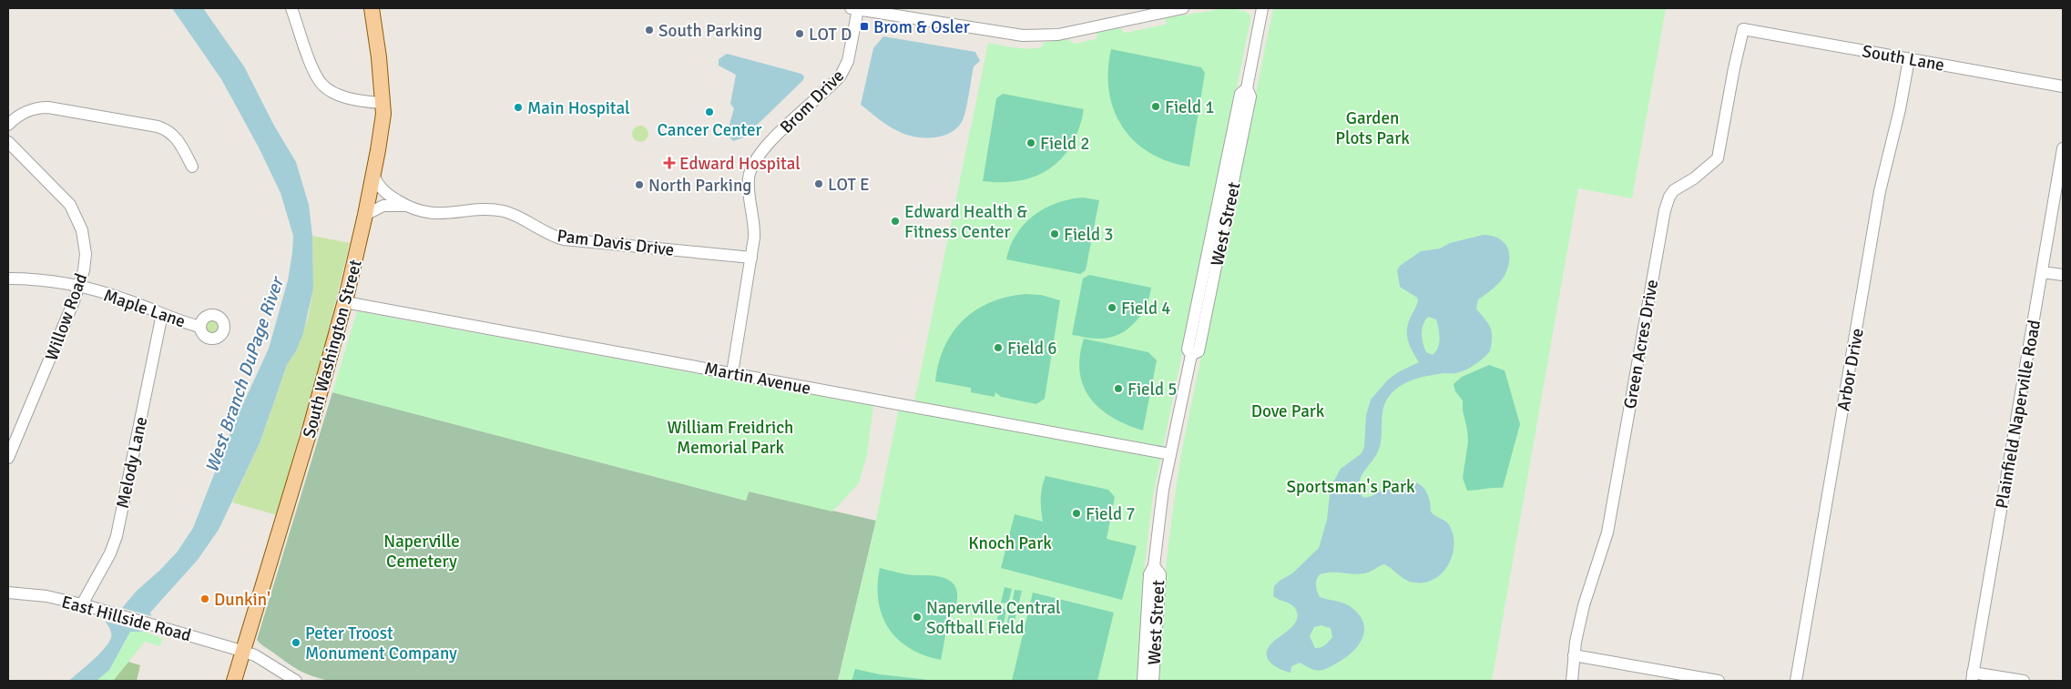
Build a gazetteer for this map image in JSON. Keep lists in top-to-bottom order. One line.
{"streets":{"main road":["South Washington Street"],"street":["South Lane","Brom Drive","West Street","Pam Davis Drive","Maple Lane","Willow Road","Green Acres Drive","Arbor Drive","Martin Avenue","Plainfield Naperville Road","Melody Lane","East Hillside Road"]},"crossings":[["South Lane","Green Acres Drive"],["South Lane","Arbor Drive"],["Brom Drive","Pam Davis Drive"],["Brom Drive","Martin Avenue"],["West Street","Martin Avenue"],["Pam Davis Drive","South Washington Street"],["Maple Lane","Willow Road"],["Maple Lane","Melody Lane"],["South Washington Street","Martin Avenue"],["South Washington Street","East Hillside Road"],["Melody Lane","East Hillside Road"]],"water":["West Branch DuPage River"],"parks":["Garden Plots Park","Dove Park","William Freidrich Memorial Park","Sportsman's Park","Naperville Cemetery","Knoch Park"],"places":{"transit":["Brom & Osler"],"other":["South Parking","LOT D","Field 1","Main Hospital","Cancer Center","Field 2","LOT E","North Parking","Edward Health & Fitness Center","Field 3","Field 4","Field 6","Field 5","Field 7","Dunkin'","Naperville Central Softball Field","Peter Troost Monument Company"],"health":["Edward Hospital"]}}
